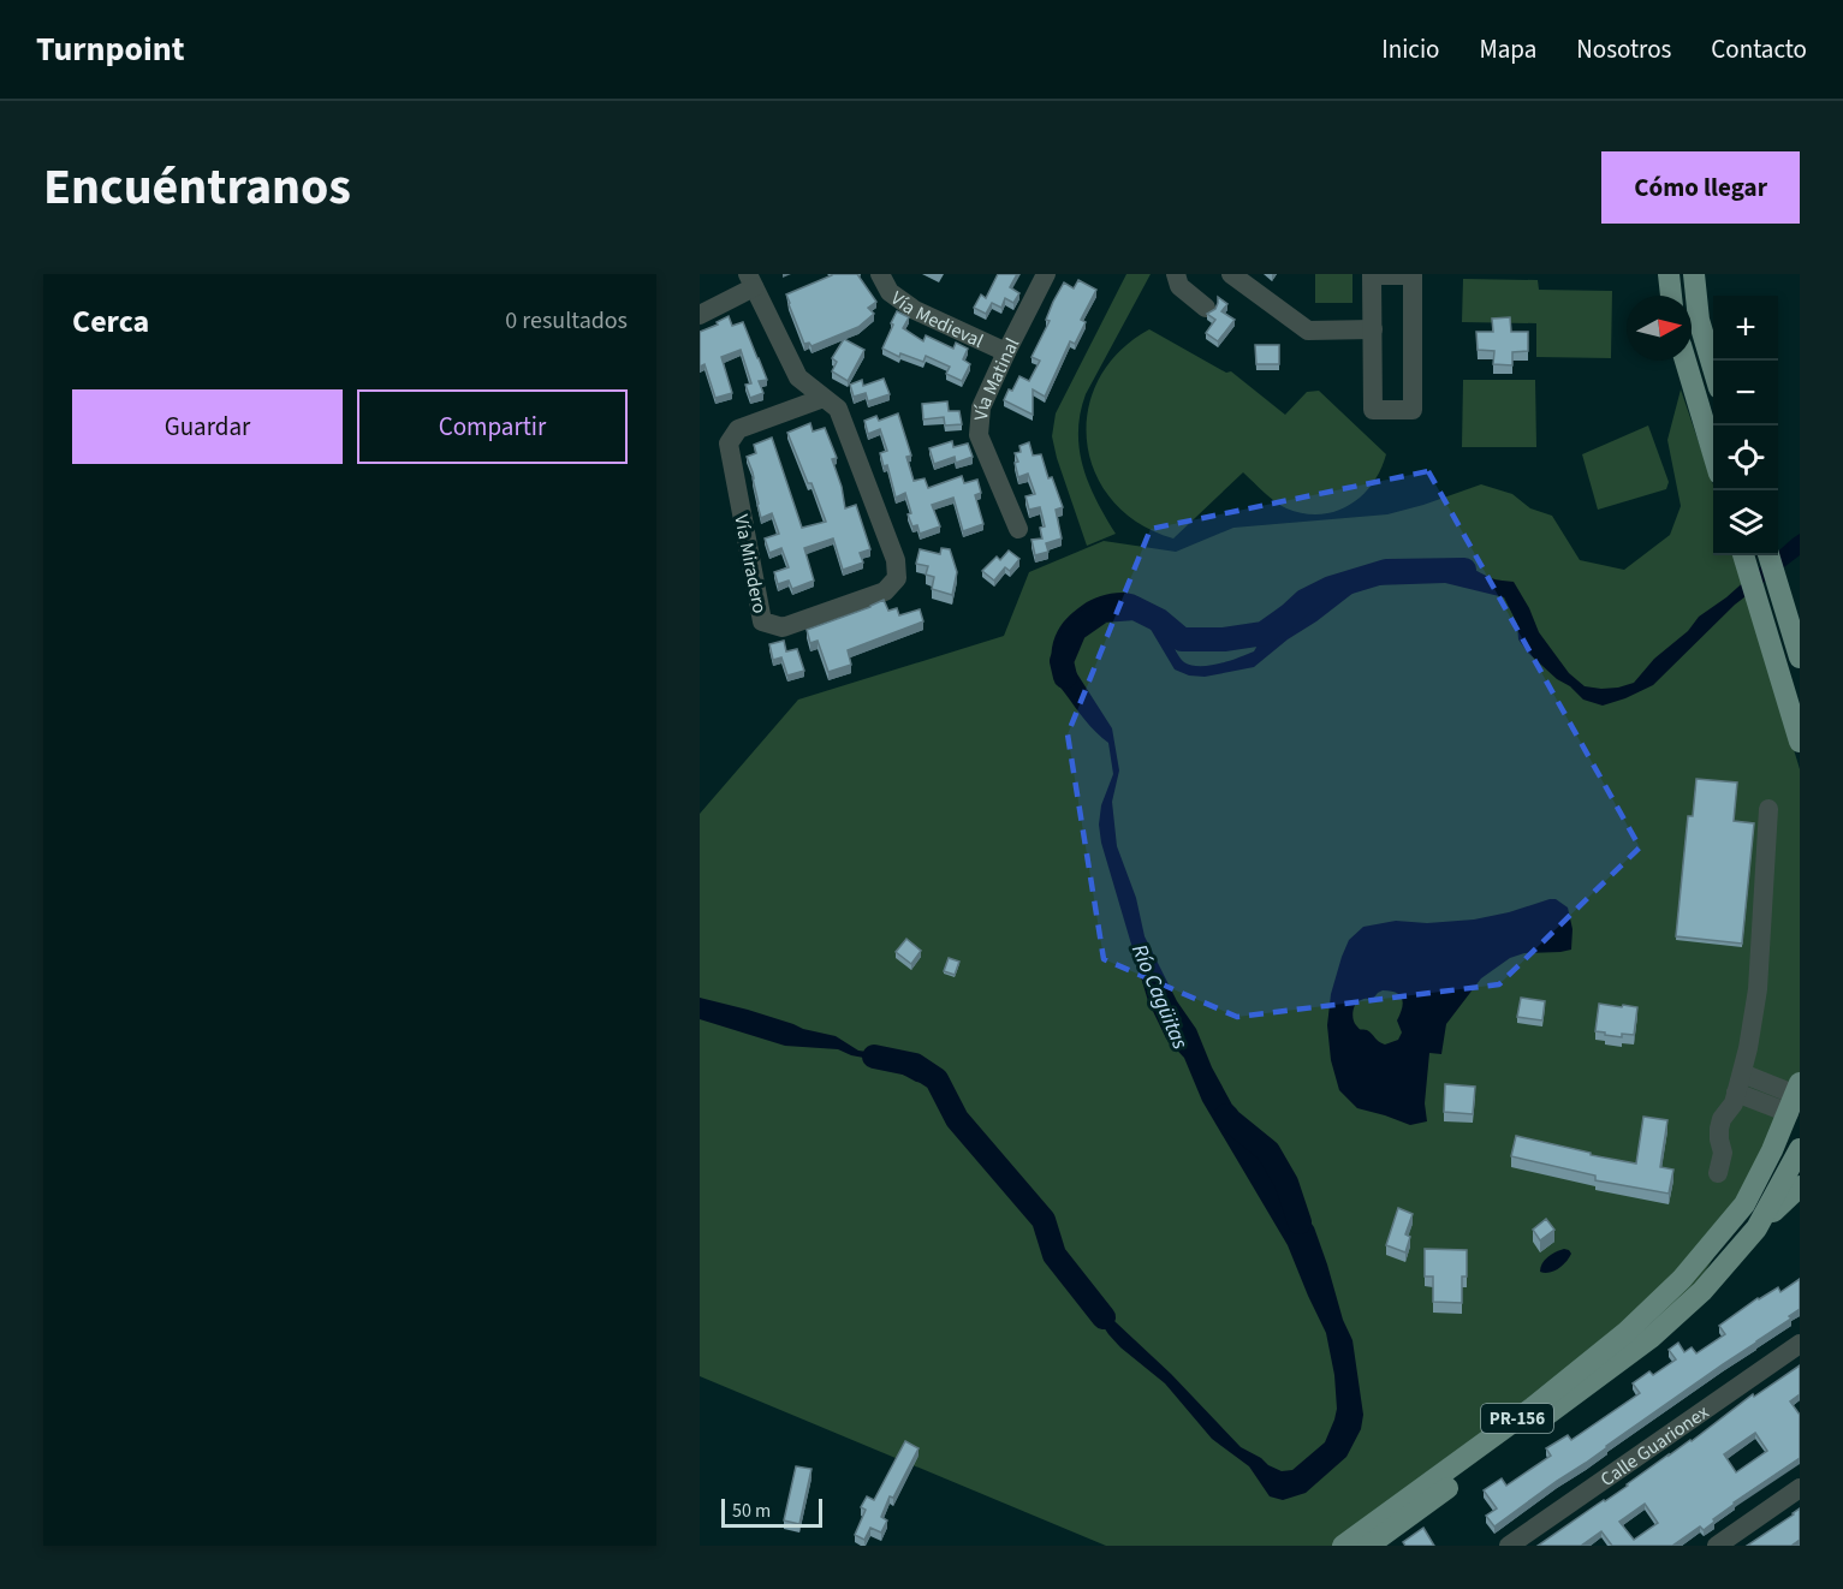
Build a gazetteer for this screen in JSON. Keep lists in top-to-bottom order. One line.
{"streets":{"main road":["PR-156"],"street":["Vía Medieval","Vía Matinal","Vía Miradero","Calle Guarionex"]},"crossings":[["Vía Medieval","Vía Matinal"]],"water":["Río Cagüitas"],"scale_bar":"50 m","north":"right","page":{"header":"Turnpoint","nav":["Inicio","Mapa","Nosotros","Contacto"],"title":"Encuéntranos","buttons":["Cómo llegar",["Guardar","Compartir"]],"heading":["Cerca","0 resultados"],"map_buttons":["+","−"],"scale":"50 m"}}
